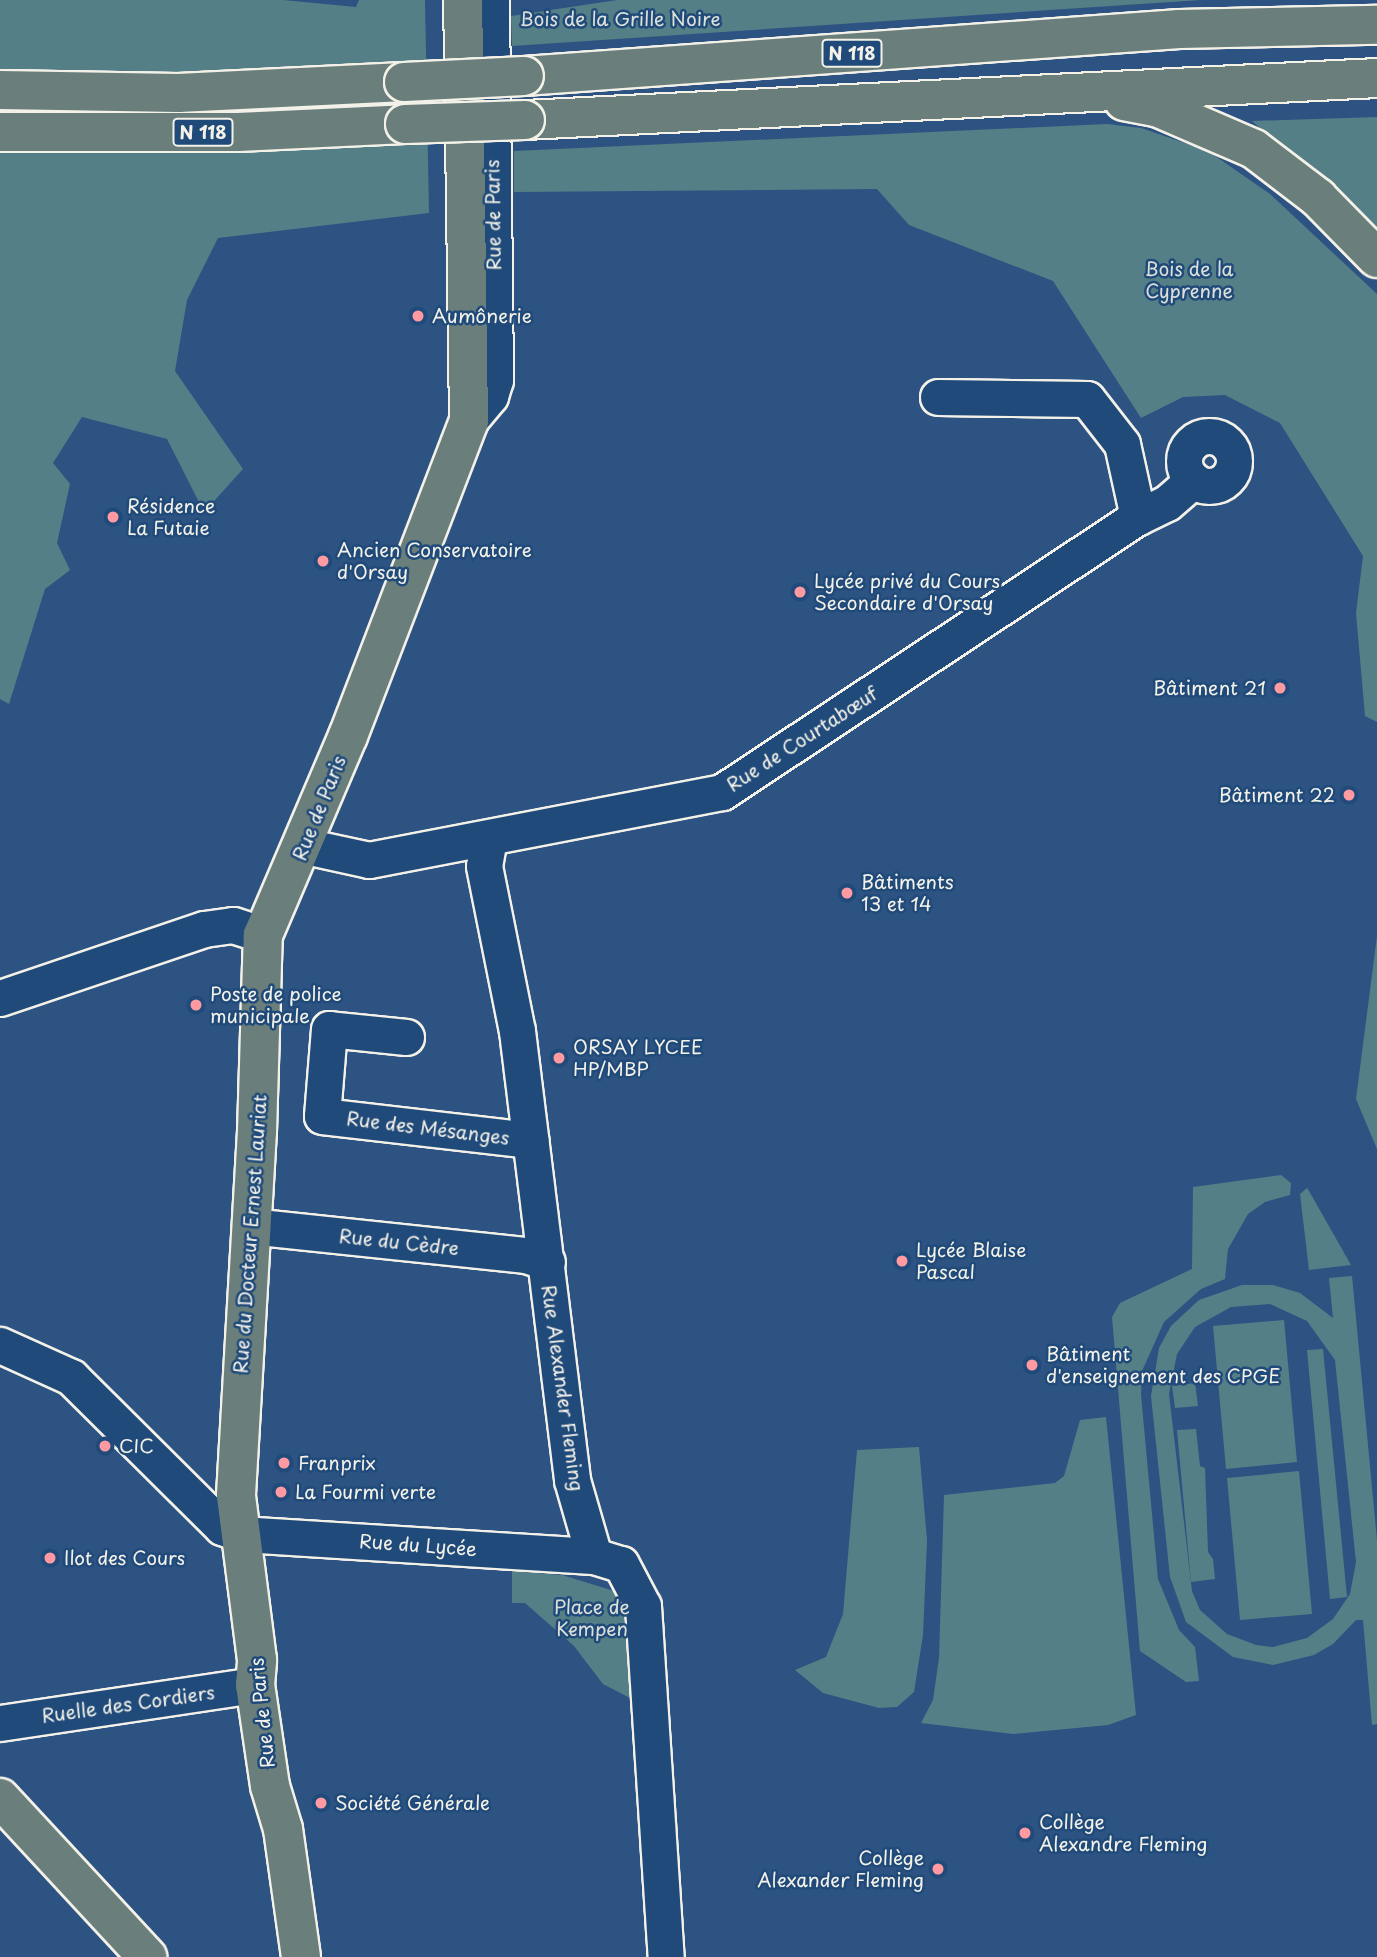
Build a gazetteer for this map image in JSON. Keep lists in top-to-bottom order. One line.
{"streets":{"main road":["N 118","Rue de Paris","Rue du Docteur Ernest Lauriat"],"street":["Rue de Courtabœuf","Rue des Mésanges","Rue du Cèdre","Rue Alexander Fleming","Rue du Lycée","Ruelle des Cordiers"]},"crossings":[["Rue de Paris","Rue du Docteur Ernest Lauriat"],["Rue de Paris","Rue du Lycée"],["Rue de Paris","Ruelle des Cordiers"],["Rue de Courtabœuf","Rue Alexander Fleming"],["Rue des Mésanges","Rue Alexander Fleming"],["Rue du Docteur Ernest Lauriat","Rue du Cèdre"],["Rue du Docteur Ernest Lauriat","Rue du Lycée"],["Rue du Cèdre","Rue Alexander Fleming"],["Rue Alexander Fleming","Rue du Lycée"]],"parks":["Bois de la Grille Noire","Bois de la Cyprenne","Place de Kempen"],"places":["Aumônerie","Résidence La Futaie","Ancien Conservatoire d'Orsay","Lycée privé du Cours Secondaire d'Orsay","Bâtiment 21","Bâtiment 22","Bâtiments 13 et 14","Poste de police municipale","ORSAY LYCEE HP/MBP","Lycée Blaise Pascal","Bâtiment d'enseignement des CPGE","CIC","Franprix","La Fourmi verte","Ilot des Cours","Société Générale","Collège Alexandre Fleming","Collège Alexander Fleming"]}
